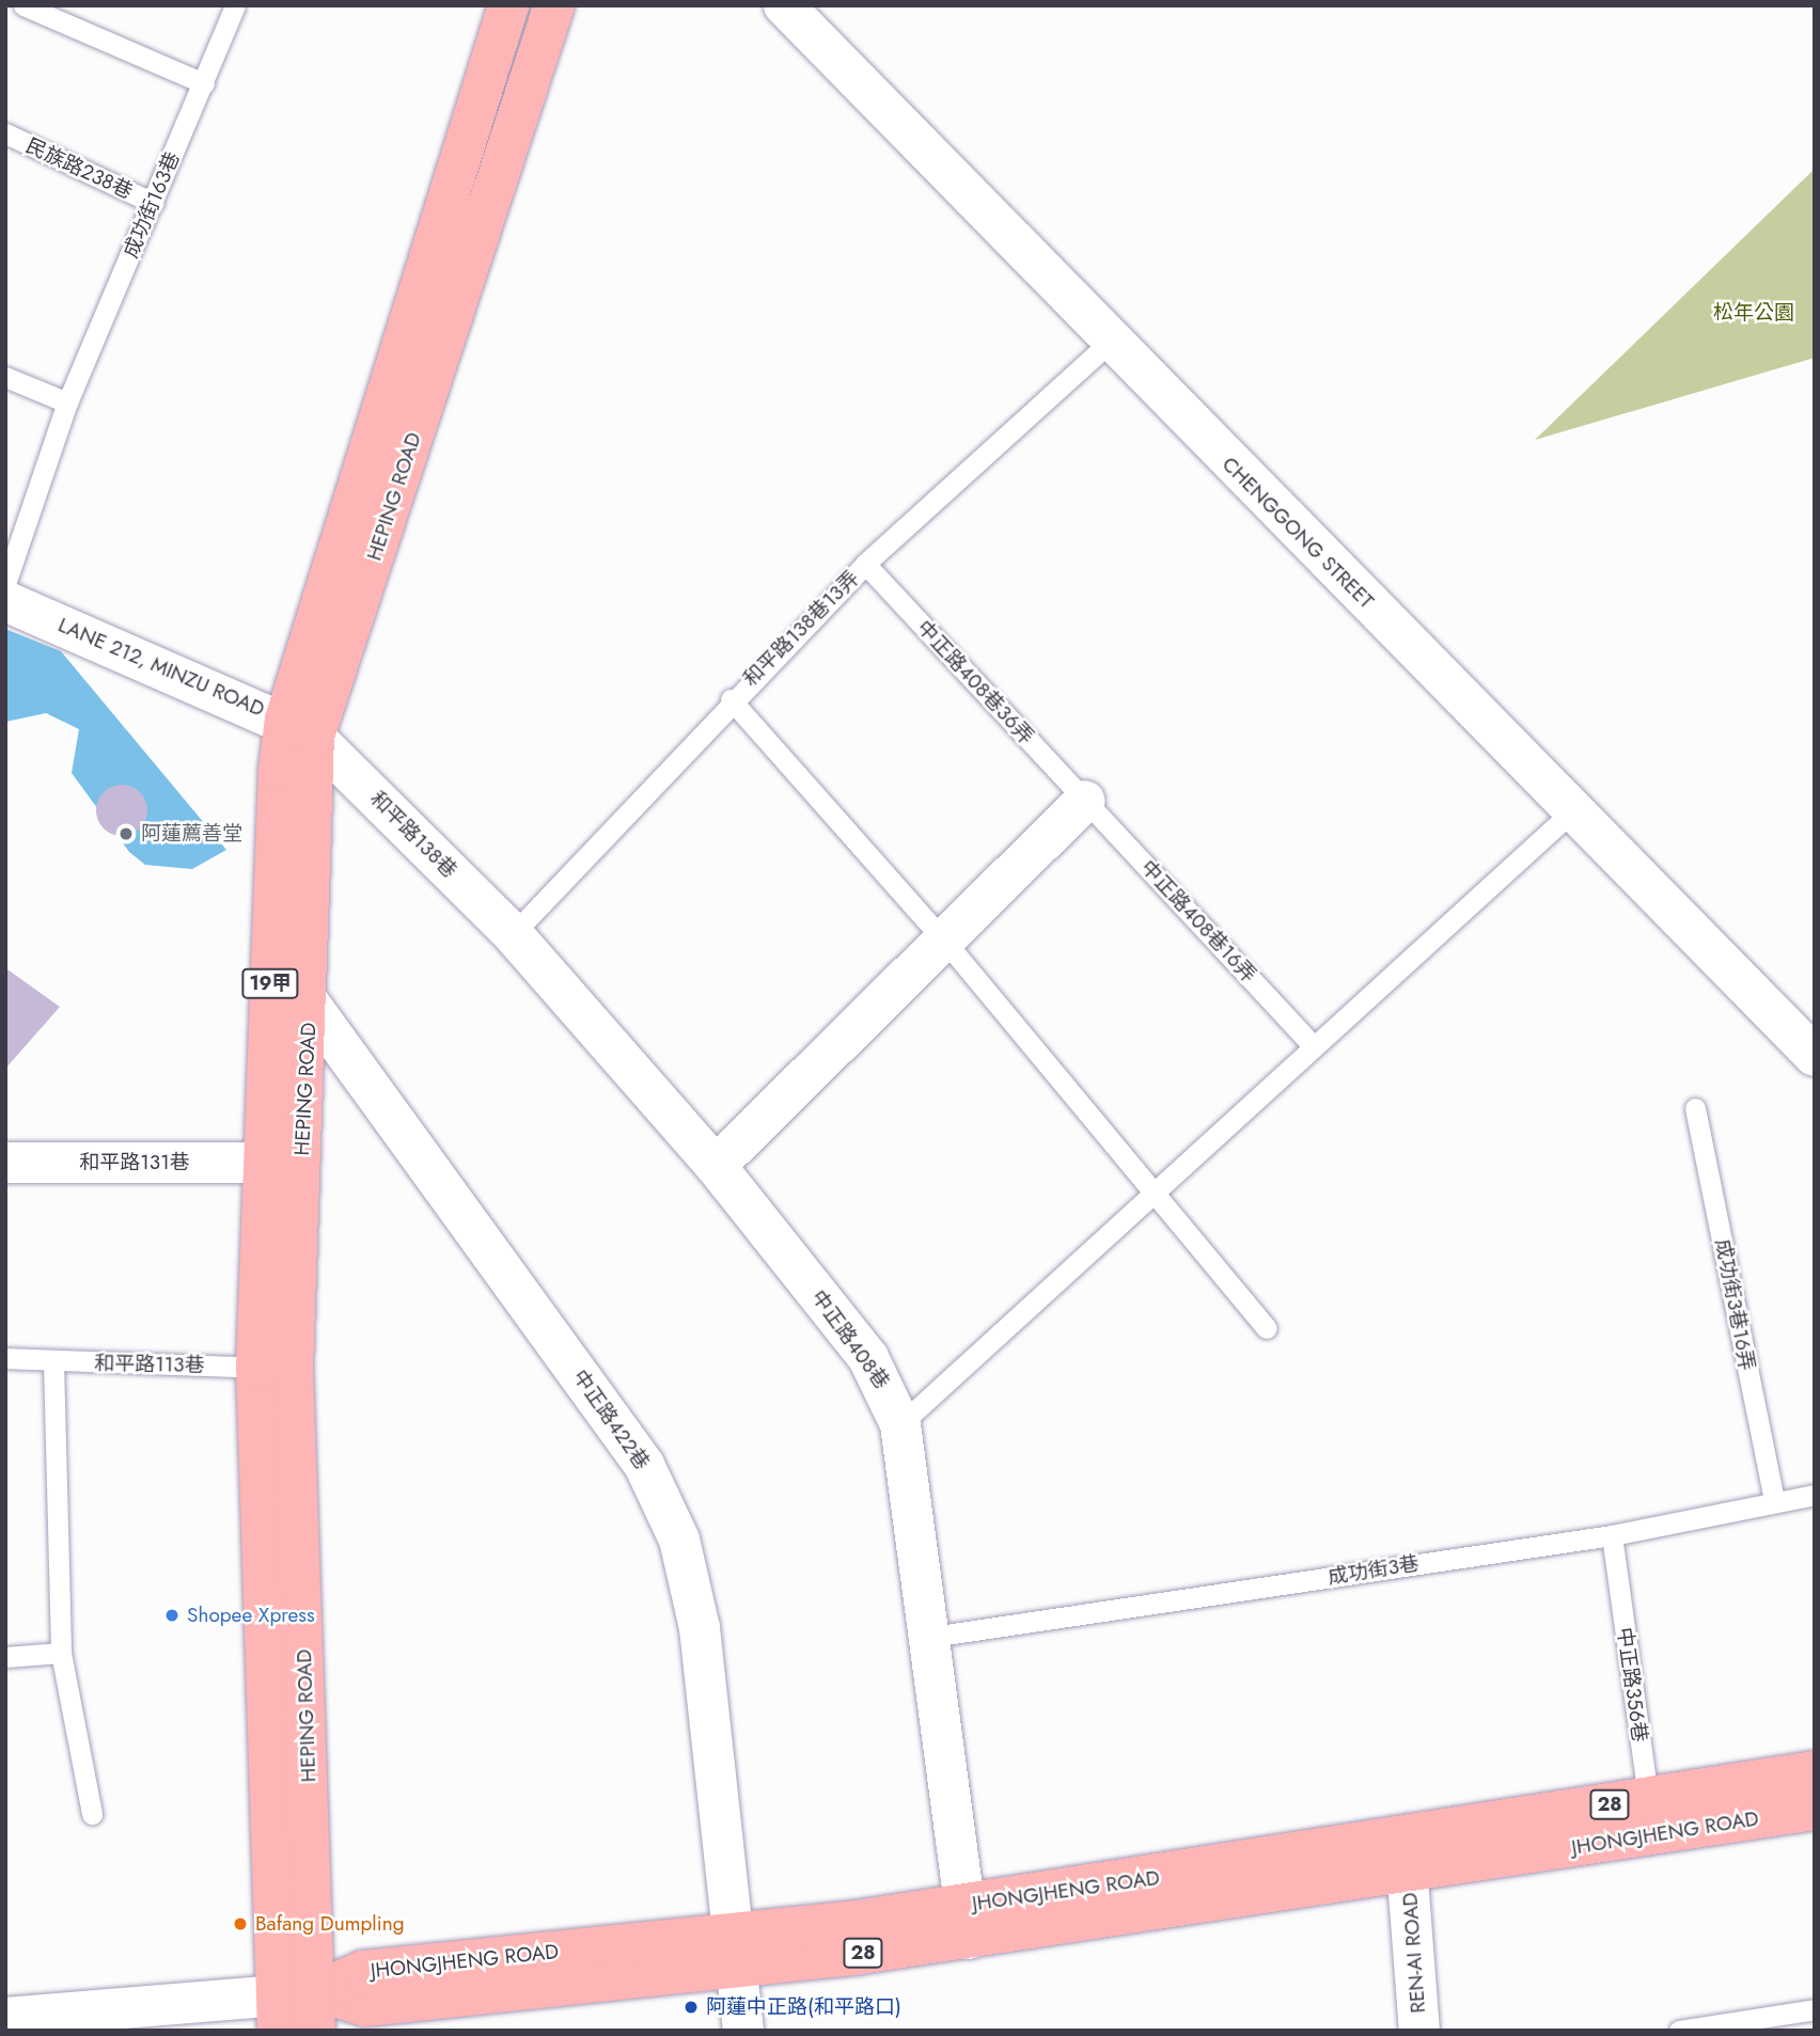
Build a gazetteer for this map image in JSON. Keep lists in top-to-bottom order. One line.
{"streets":{"main road":["HEPING ROAD","19甲","28","JHONGJHENG ROAD"],"street":["CHENGGONG STREET","LANE 212, MINZU ROAD","和平路138巷","和平路131巷","中正路408巷","中正路422巷","REN-AI ROAD"],"lane":["民族路238巷","成功街163巷","和平路138巷13弄","中正路408巷36弄","中正路408巷16弄","成功街3巷16弄","和平路113巷","成功街3巷","中正路356巷"]},"crossings":[["民族路238巷","成功街163巷"],["HEPING ROAD","LANE 212, MINZU ROAD"],["HEPING ROAD","和平路138巷"],["HEPING ROAD","和平路131巷"],["HEPING ROAD","和平路113巷"],["HEPING ROAD","中正路422巷"],["HEPING ROAD","JHONGJHENG ROAD"],["CHENGGONG STREET","和平路138巷13弄"],["和平路138巷13弄","中正路408巷36弄"],["和平路138巷13弄","和平路138巷"],["和平路138巷13弄","中正路408巷"],["LANE 212, MINZU ROAD","和平路138巷"],["中正路408巷36弄","中正路408巷16弄"],["和平路138巷","中正路408巷"],["成功街3巷16弄","成功街3巷"],["中正路408巷","成功街3巷"],["中正路408巷","JHONGJHENG ROAD"],["中正路422巷","JHONGJHENG ROAD"],["成功街3巷","中正路356巷"],["中正路356巷","JHONGJHENG ROAD"],["JHONGJHENG ROAD","REN-AI ROAD"]],"parks":["松年公園"],"places":["阿蓮薦善堂","Shopee Xpress","Bafang Dumpling","阿蓮中正路(和平路口)"]}
